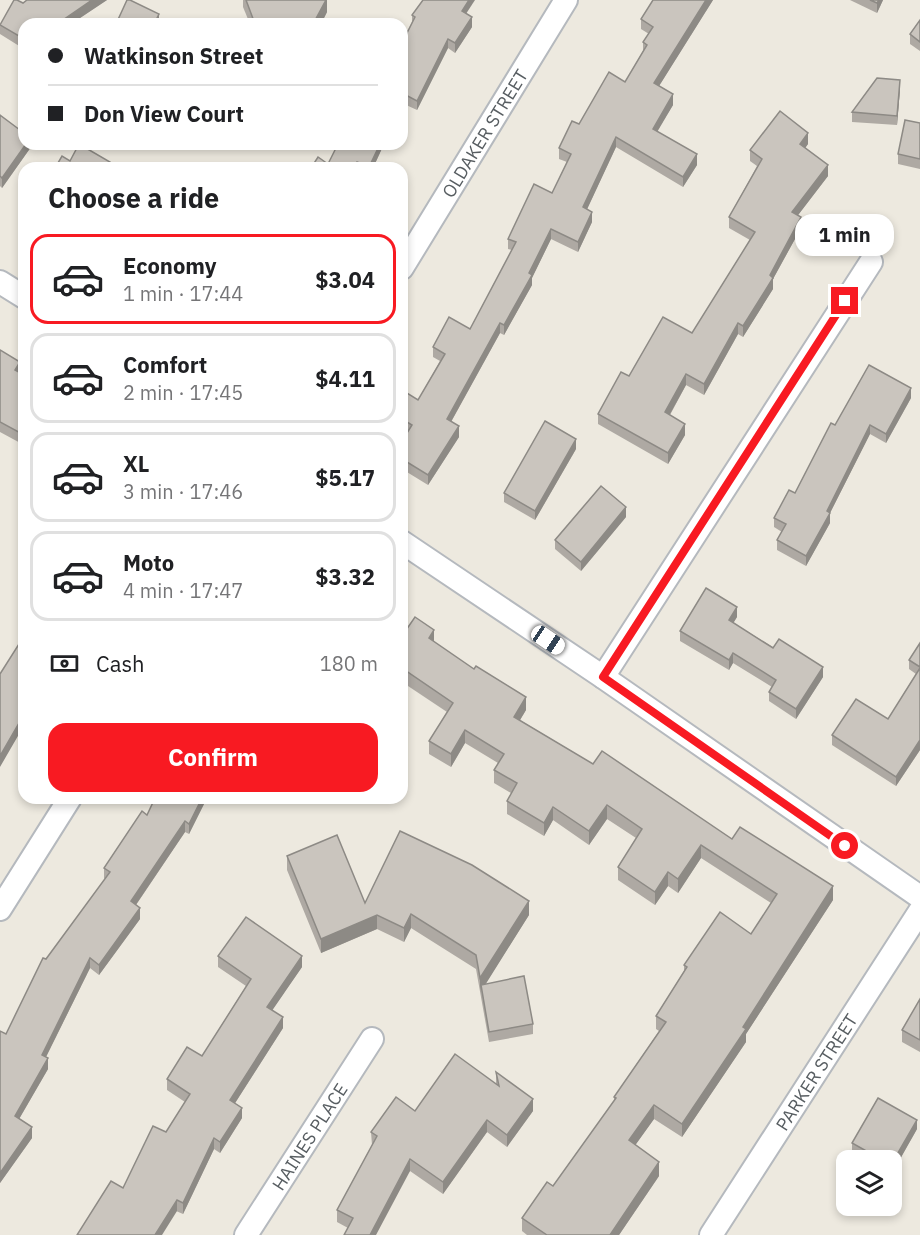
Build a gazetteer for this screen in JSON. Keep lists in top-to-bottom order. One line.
{"streets":{"street":["OLDAKER STREET","PARKER STREET","HAINES PLACE"]},"page":{"banner":["Watkinson Street","Don View Court"],"heading":"Choose a ride","bubble":"1 min","list":[{"name":"Economy","note":"1 min · 17:44","value":"$3.04"},{"name":"Comfort","note":"2 min · 17:45","value":"$4.11"},{"name":"XL","note":"3 min · 17:46","value":"$5.17"},{"name":"Moto","note":"4 min · 17:47","value":"$3.32"}],"pay":["Cash","180 m"],"buttons":"Confirm"}}
